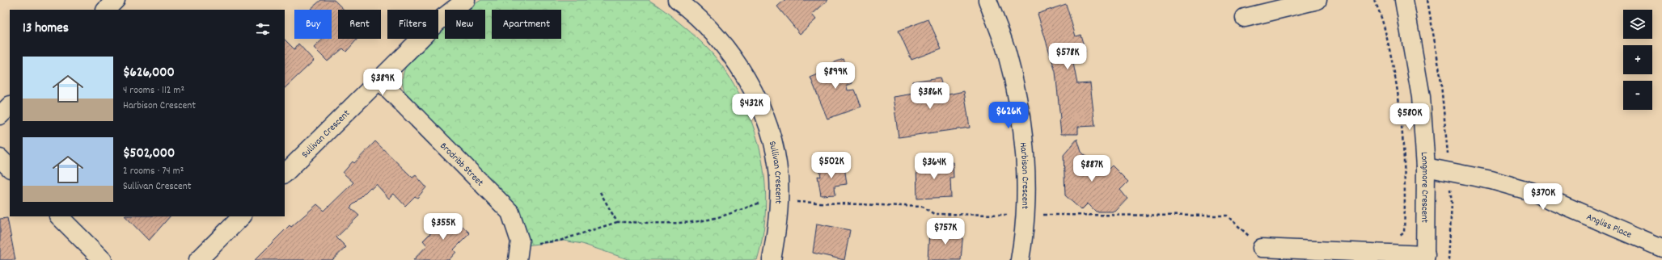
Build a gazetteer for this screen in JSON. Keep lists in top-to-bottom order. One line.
{"streets":{"street":["Sullivan Crescent","Brodribb Street","Harbison Crescent","Longmore Crescent","Angliss Place"]},"crossings":[["Sullivan Crescent","Brodribb Street"],["Longmore Crescent","Angliss Place"]],"page":{"map_buttons":["+","−"],"chip":["Buy","Rent","Filters","New","Apartment"],"heading":"13 homes","price":["$578K","$899K","$389K","$386K","$432K","$626K","$580K","$502K","$364K","$887K","$370K","$355K","$757K"],"list":[{"name":"$626,000","note":"4 rooms · 112 m² · Harbison Crescent"},{"name":"$502,000","note":"2 rooms · 74 m² · Sullivan Crescent"}]}}
